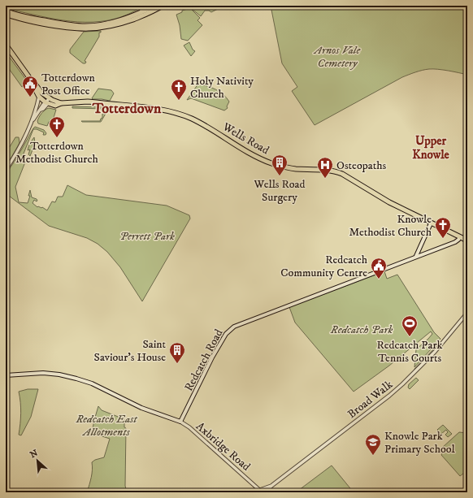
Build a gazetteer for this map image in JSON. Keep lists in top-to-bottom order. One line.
{"streets":{"highway":["Wells Road"],"main road":["Redcatch Road"],"street":["Broad Walk","Axbridge Road"]},"crossings":[["Wells Road","Redcatch Road"],["Redcatch Road","Axbridge Road"],["Broad Walk","Axbridge Road"]],"districts":["Totterdown","Upper Knowle"],"parks":["Arnos Vale Cemetery","Perrett Park","Redcatch Park","Redcatch East Allotments"],"places":{"public building":["Totterdown Post Office","Redcatch Community Centre"],"church":["Holy Nativity Church","Totterdown Methodist Church","Knowle Methodist Church"],"building":["Wells Road Surgery","Saint Saviour's House"],"hospital":["Osteopaths"],"sports":["Redcatch Park Tennis Courts"],"school or university":["Knowle Park Primary School"]},"north":"top left"}
